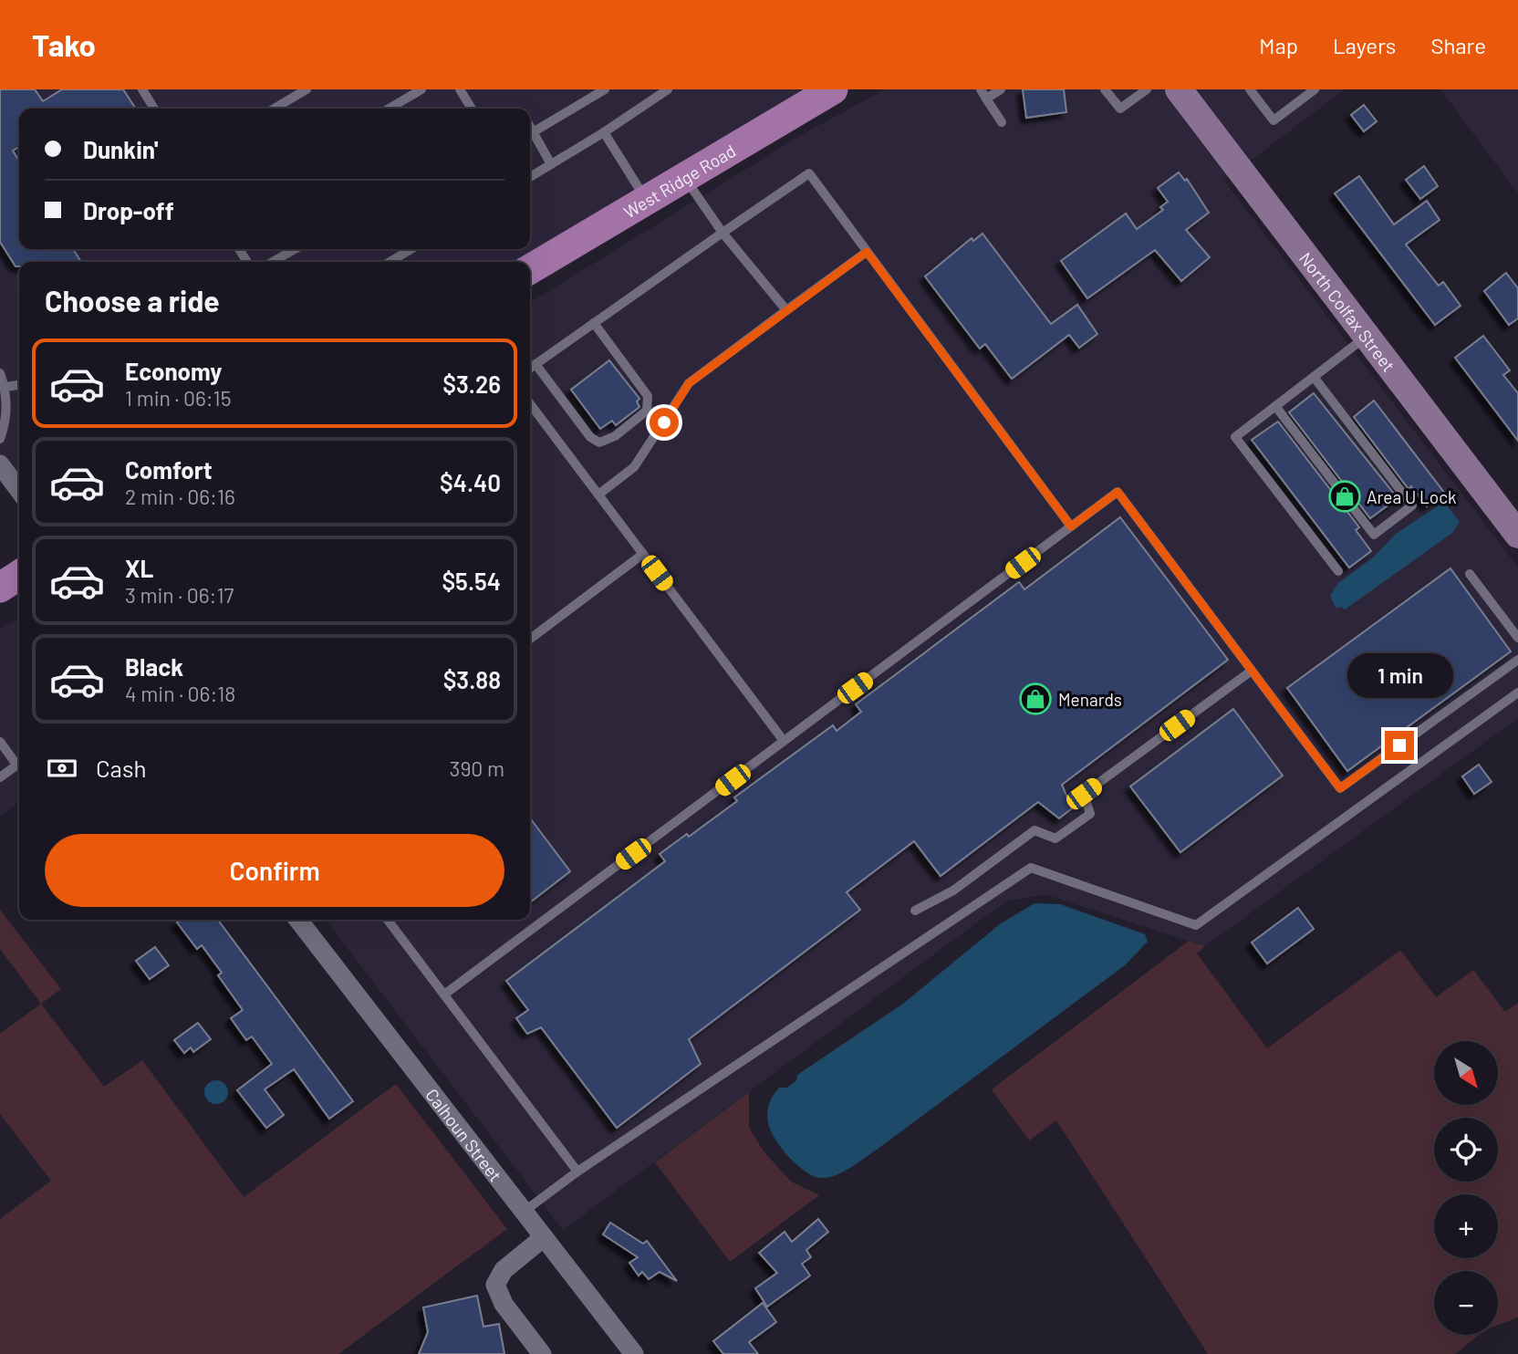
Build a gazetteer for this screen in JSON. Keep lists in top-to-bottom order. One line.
{"streets":{"main road":["West Ridge Road"],"street":["North Colfax Street","Calhoun Street"]},"places":{"shop":["Area U Lock","Menards"]},"north":"bottom right","page":{"header":"Tako","nav":["Map","Layers","Share"],"banner":["Dunkin'","Drop-off"],"heading":"Choose a ride","list":[{"name":"Economy","note":"1 min · 06:15","value":"$3.26"},{"name":"Comfort","note":"2 min · 06:16","value":"$4.40"},{"name":"XL","note":"3 min · 06:17","value":"$5.54"},{"name":"Black","note":"4 min · 06:18","value":"$3.88"}],"bubble":"1 min","pay":["Cash","390 m"],"buttons":"Confirm","map_buttons":["+","−"]}}
